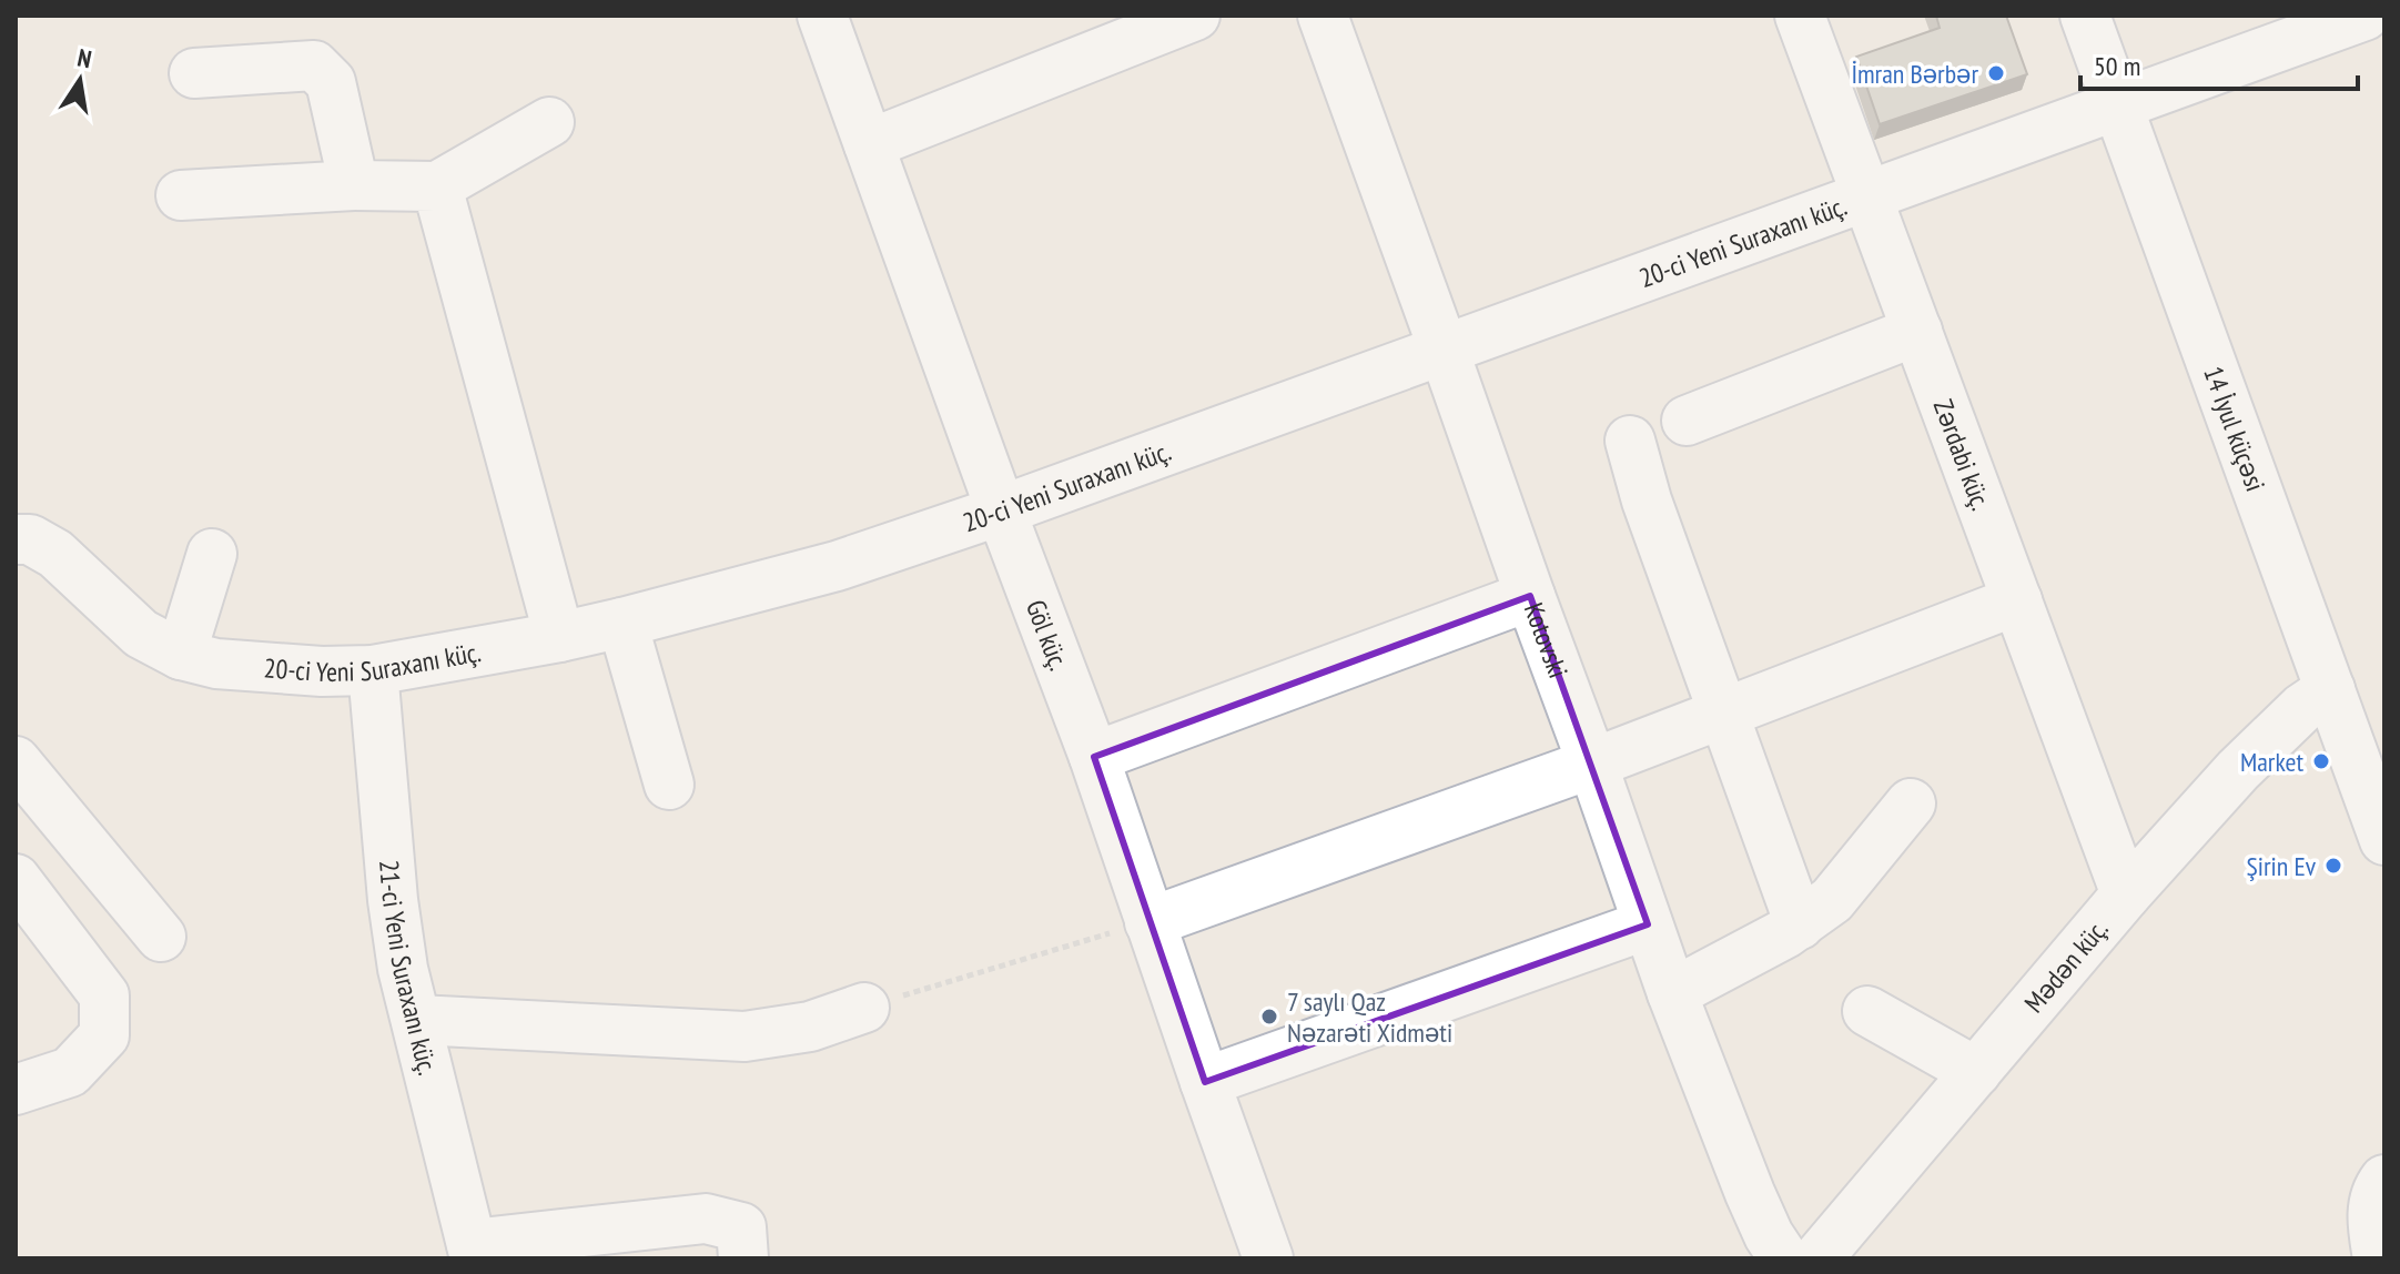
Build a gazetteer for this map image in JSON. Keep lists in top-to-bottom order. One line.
{"streets":{"street":["20-ci Yeni Suraxanı küç.","14 İyul küçəsi","Zərdabi küç.","Göl küç.","Kotovski","21-ci Yeni Suraxanı küç.","Mədən küç."]},"crossings":[["20-ci Yeni Suraxanı küç.","14 İyul küçəsi"],["20-ci Yeni Suraxanı küç.","Zərdabi küç."],["20-ci Yeni Suraxanı küç.","Göl küç."],["20-ci Yeni Suraxanı küç.","Kotovski"],["20-ci Yeni Suraxanı küç.","21-ci Yeni Suraxanı küç."],["14 İyul küçəsi","Mədən küç."],["Zərdabi küç.","Mədən küç."]],"places":["İmran Bərbər","Market","Şirin Ev","7 saylı Qaz Nəzarəti Xidməti"],"scale_bar":"50 m","north":"top"}
